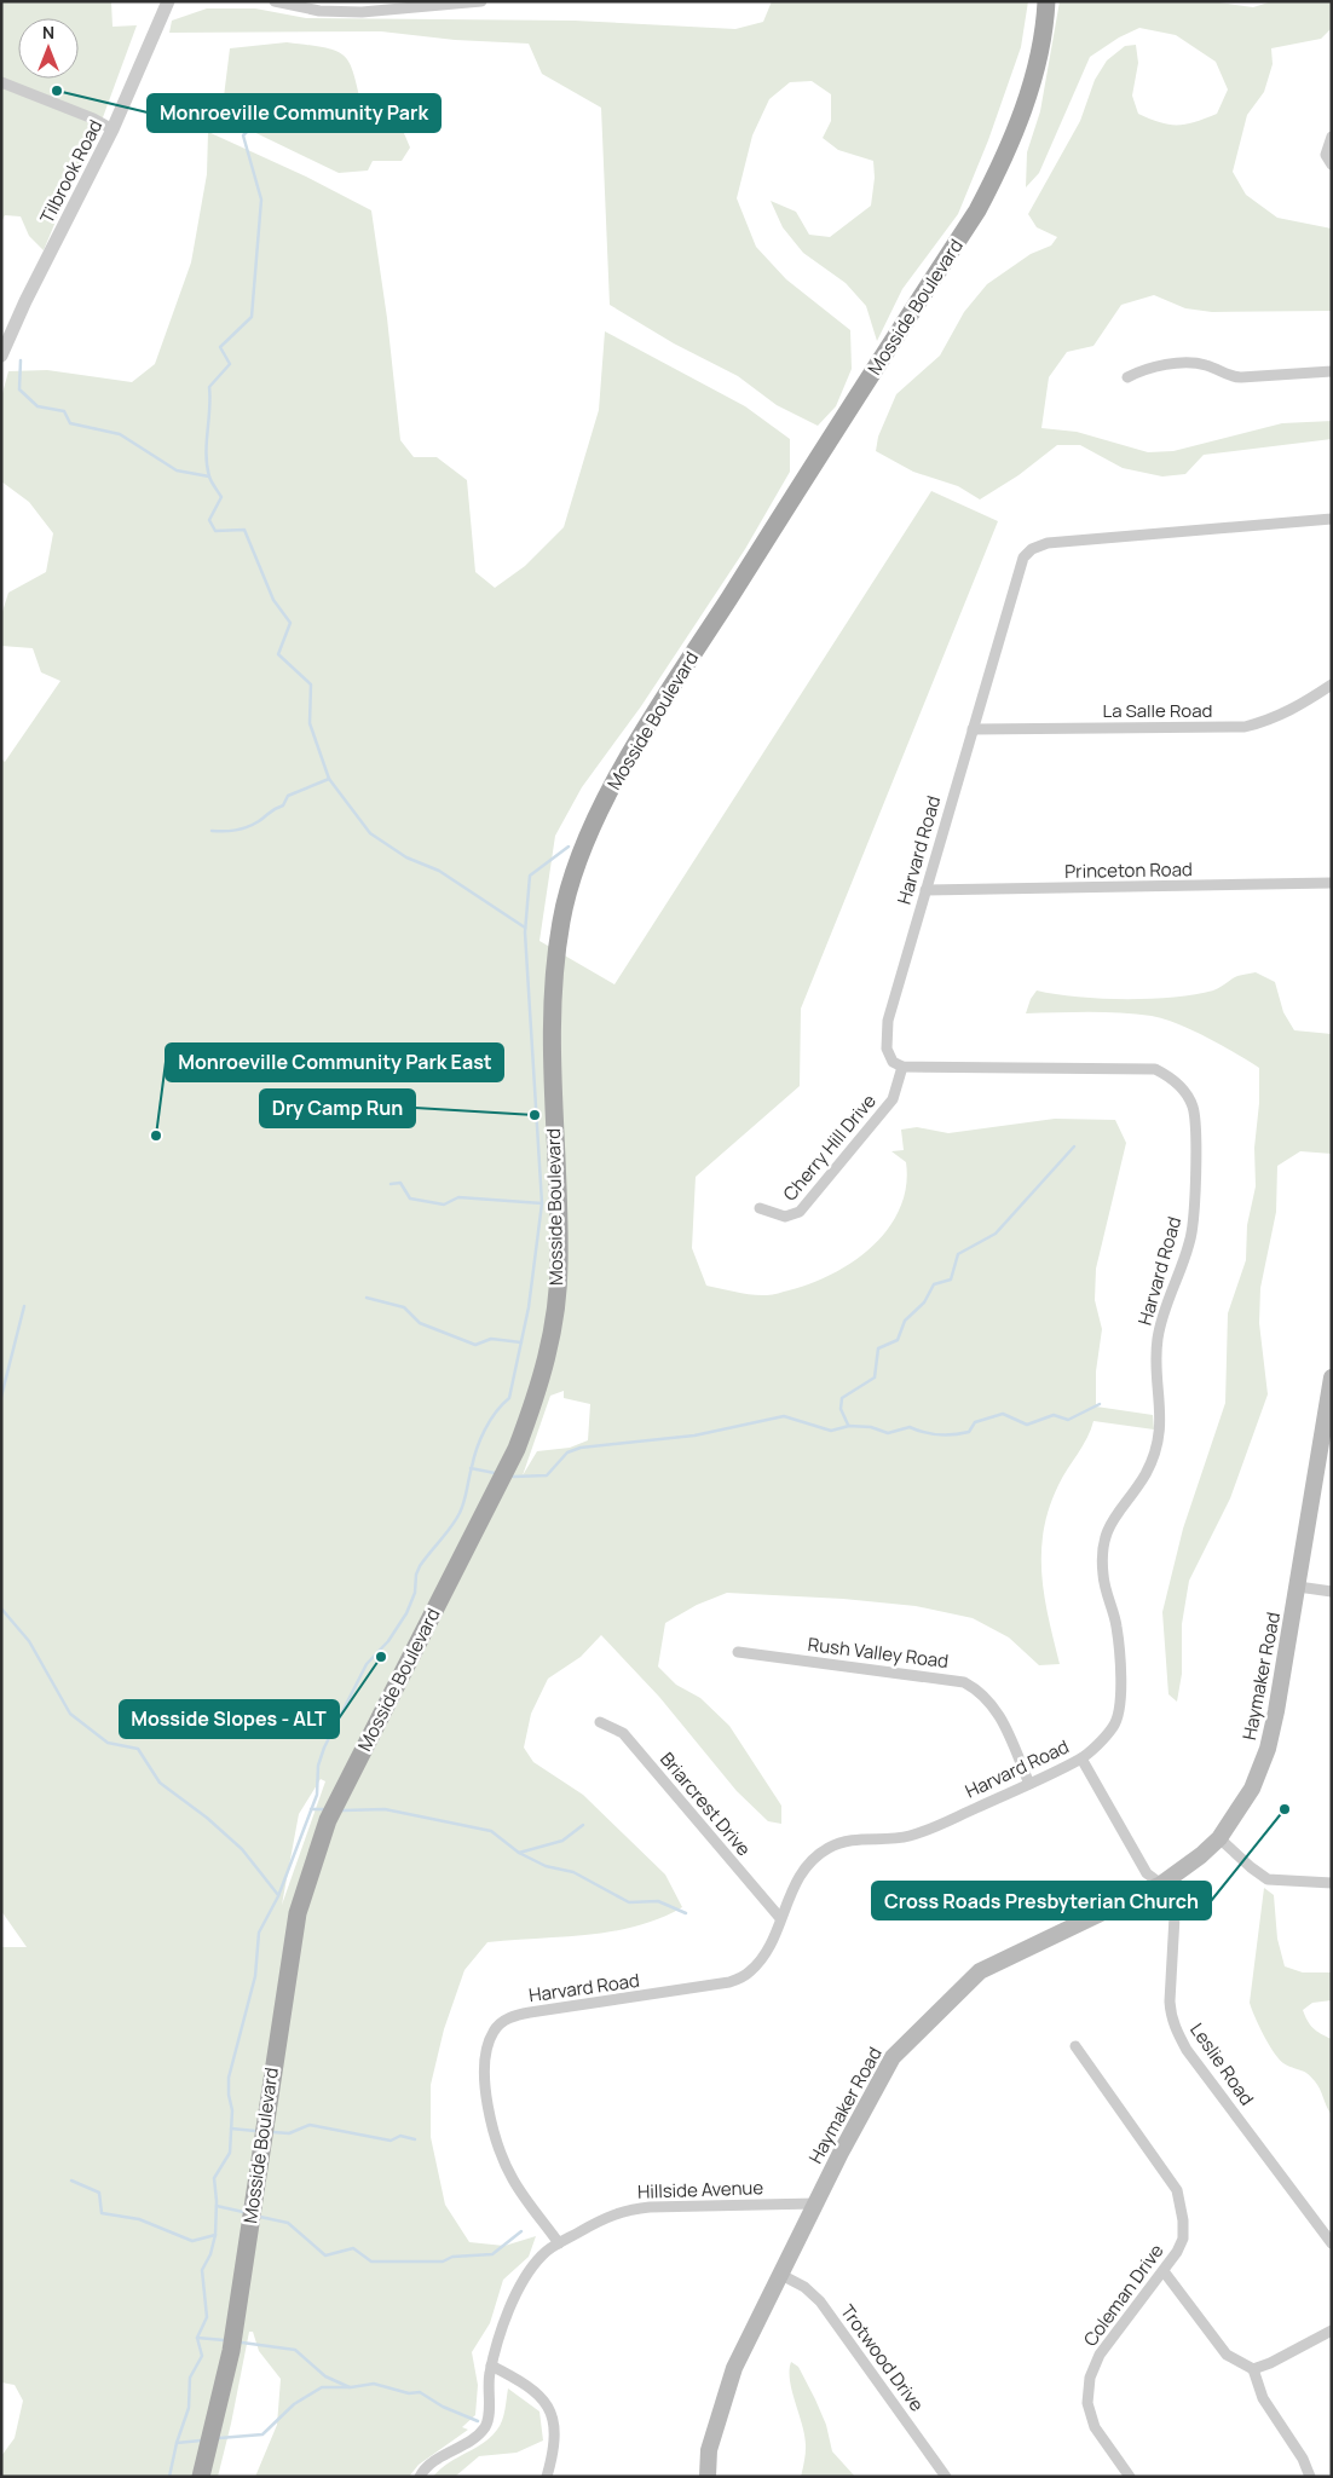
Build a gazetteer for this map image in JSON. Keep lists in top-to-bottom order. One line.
{"streets":{"main road":["Mosside Boulevard","Haymaker Road"],"street":["Tilbrook Road","La Salle Road","Harvard Road","Princeton Road","Cherry Hill Drive","Rush Valley Road","Briarcrest Drive","Leslie Road","Hillside Avenue","Coleman Drive","Trotwood Drive"]},"crossings":[["La Salle Road","Harvard Road"],["Harvard Road","Princeton Road"],["Harvard Road","Cherry Hill Drive"],["Harvard Road","Rush Valley Road"],["Harvard Road","Briarcrest Drive"],["Harvard Road","Hillside Avenue"],["Haymaker Road","Leslie Road"],["Haymaker Road","Hillside Avenue"],["Haymaker Road","Trotwood Drive"]],"places":["Monroeville Community Park","Dry Camp Run","Monroeville Community Park East","Mosside Slopes - ALT","Cross Roads Presbyterian Church"],"north":"top"}
